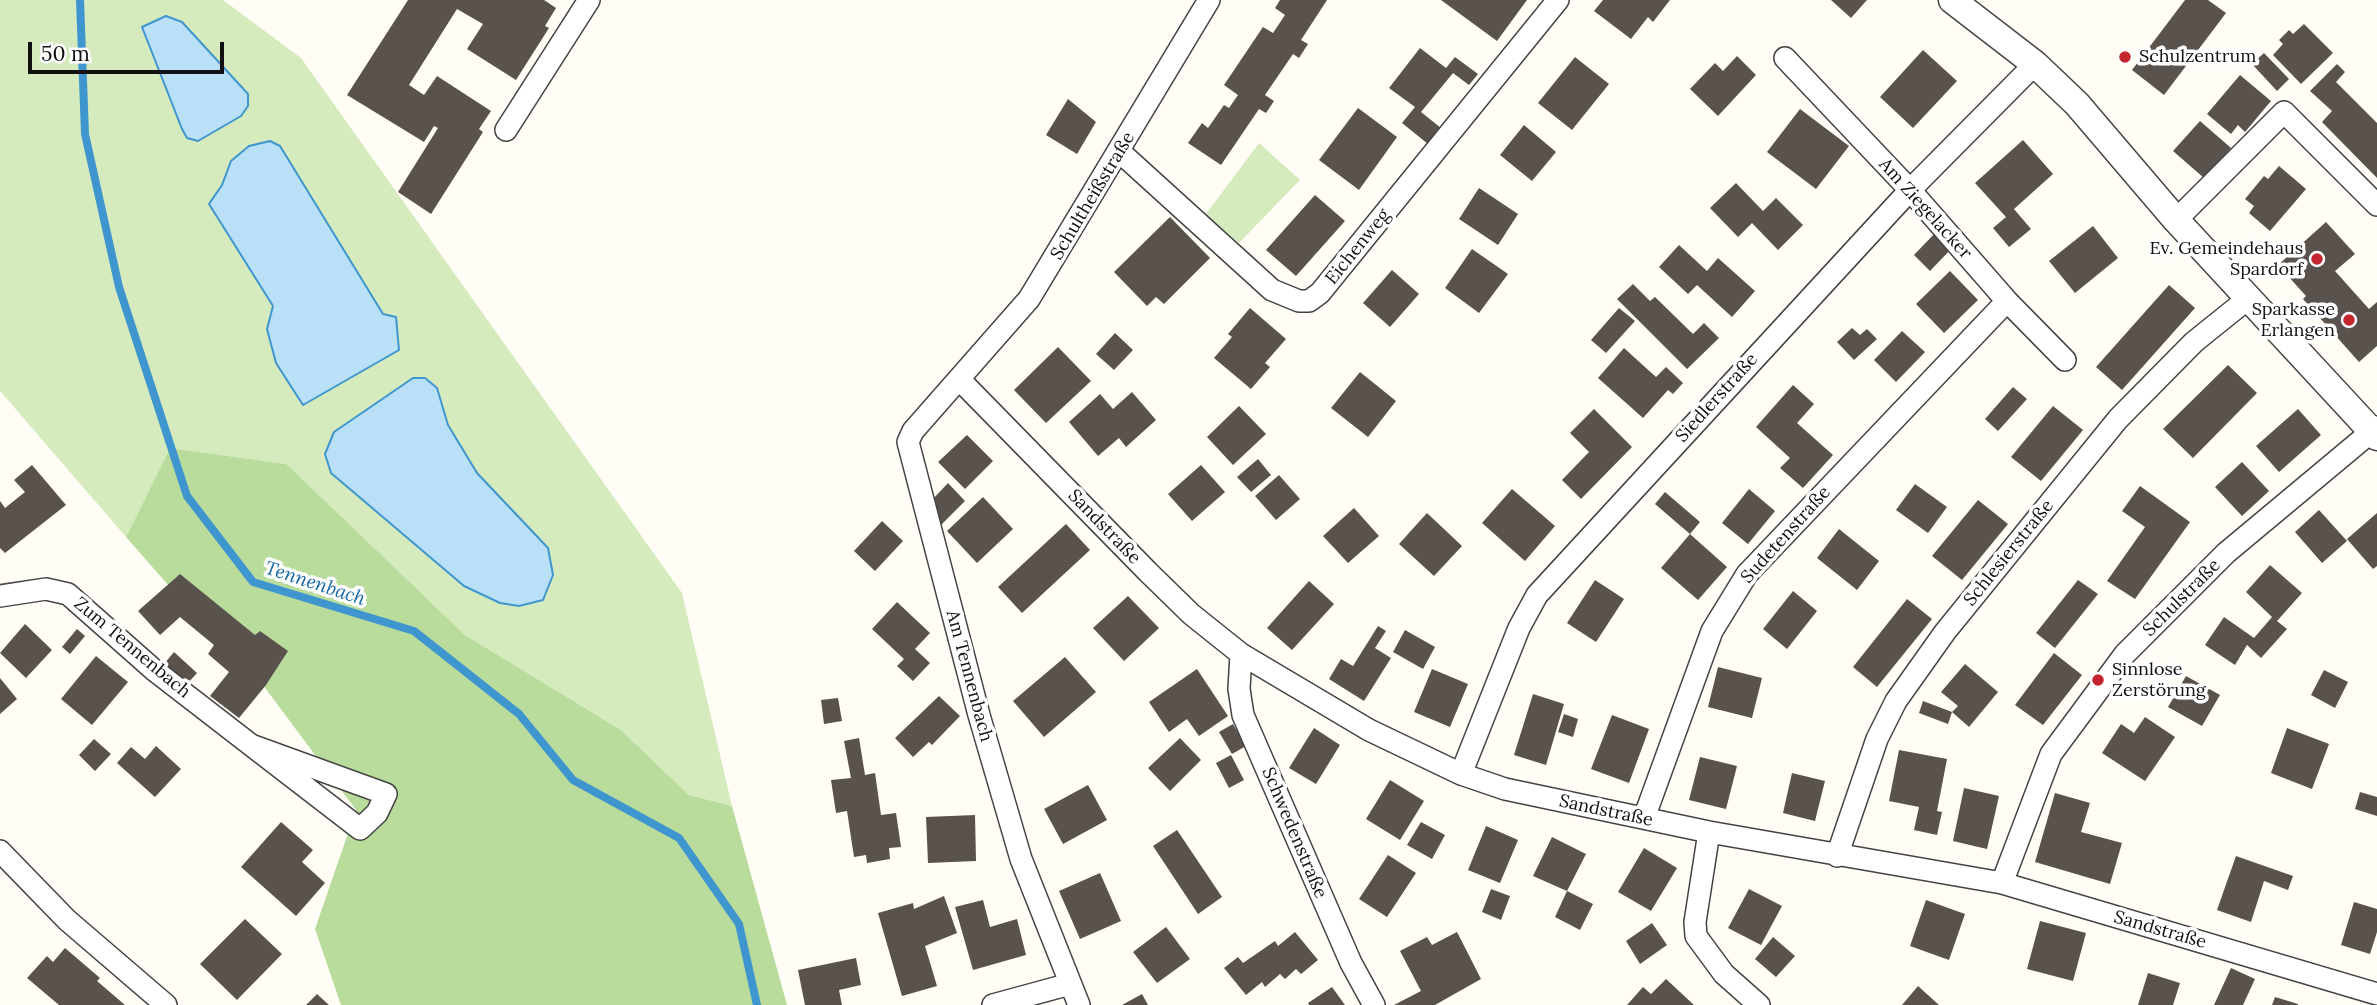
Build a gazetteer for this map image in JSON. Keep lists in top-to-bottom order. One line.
{"streets":{"street":["Schultheißstraße","Am Ziegelacker","Eichenweg","Siedlerstraße","Sandstraße","Sudetenstraße","Schlesierstraße","Schulstraße","Zum Tennenbach","Am Tennenbach","Schwedenstraße"]},"crossings":[["Schultheißstraße","Eichenweg"],["Schultheißstraße","Sandstraße"],["Schultheißstraße","Am Tennenbach"],["Am Ziegelacker","Siedlerstraße"],["Am Ziegelacker","Sudetenstraße"],["Siedlerstraße","Sandstraße"],["Sandstraße","Sudetenstraße"],["Sandstraße","Schlesierstraße"],["Sandstraße","Schulstraße"],["Sandstraße","Am Tennenbach"],["Sandstraße","Schwedenstraße"]],"water":["Tennenbach"],"places":["Schulzentrum","Ev. Gemeindehaus Spardorf","Sparkasse Erlangen","Sinnlose Zerstörung"],"scale_bar":"50 m"}
